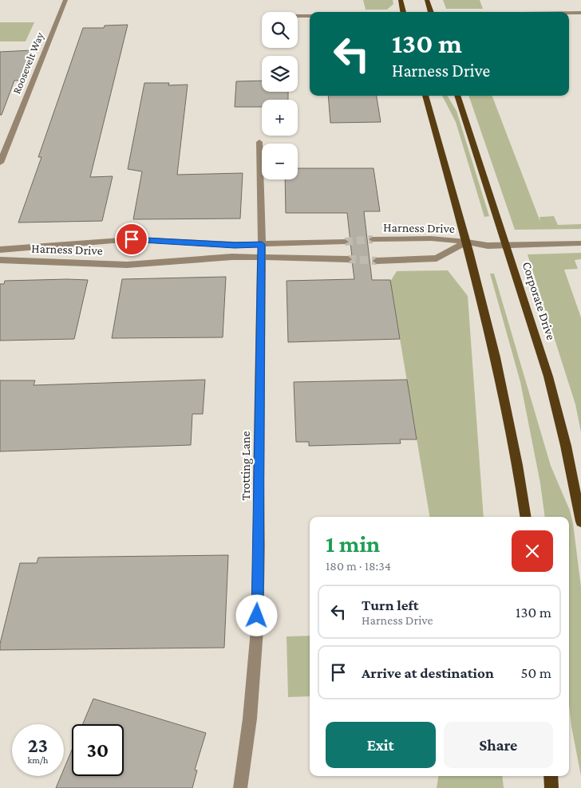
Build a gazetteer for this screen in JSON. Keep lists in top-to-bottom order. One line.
{"streets":{"main road":["Corporate Drive"],"street":["Roosevelt Way","Harness Drive","Trotting Lane"]},"crossings":[["Harness Drive","Trotting Lane"]],"page":{"map_buttons":["+","−"],"turn":["130 m","Harness Drive"],"heading":["1 min","180 m · 18:34"],"list":[{"name":"Turn left","note":"Harness Drive","value":"130 m"},{"name":"Arrive at destination","value":"50 m"}],"buttons":["Exit","Share"],"speed":"23 km/h","limit":"30"}}
